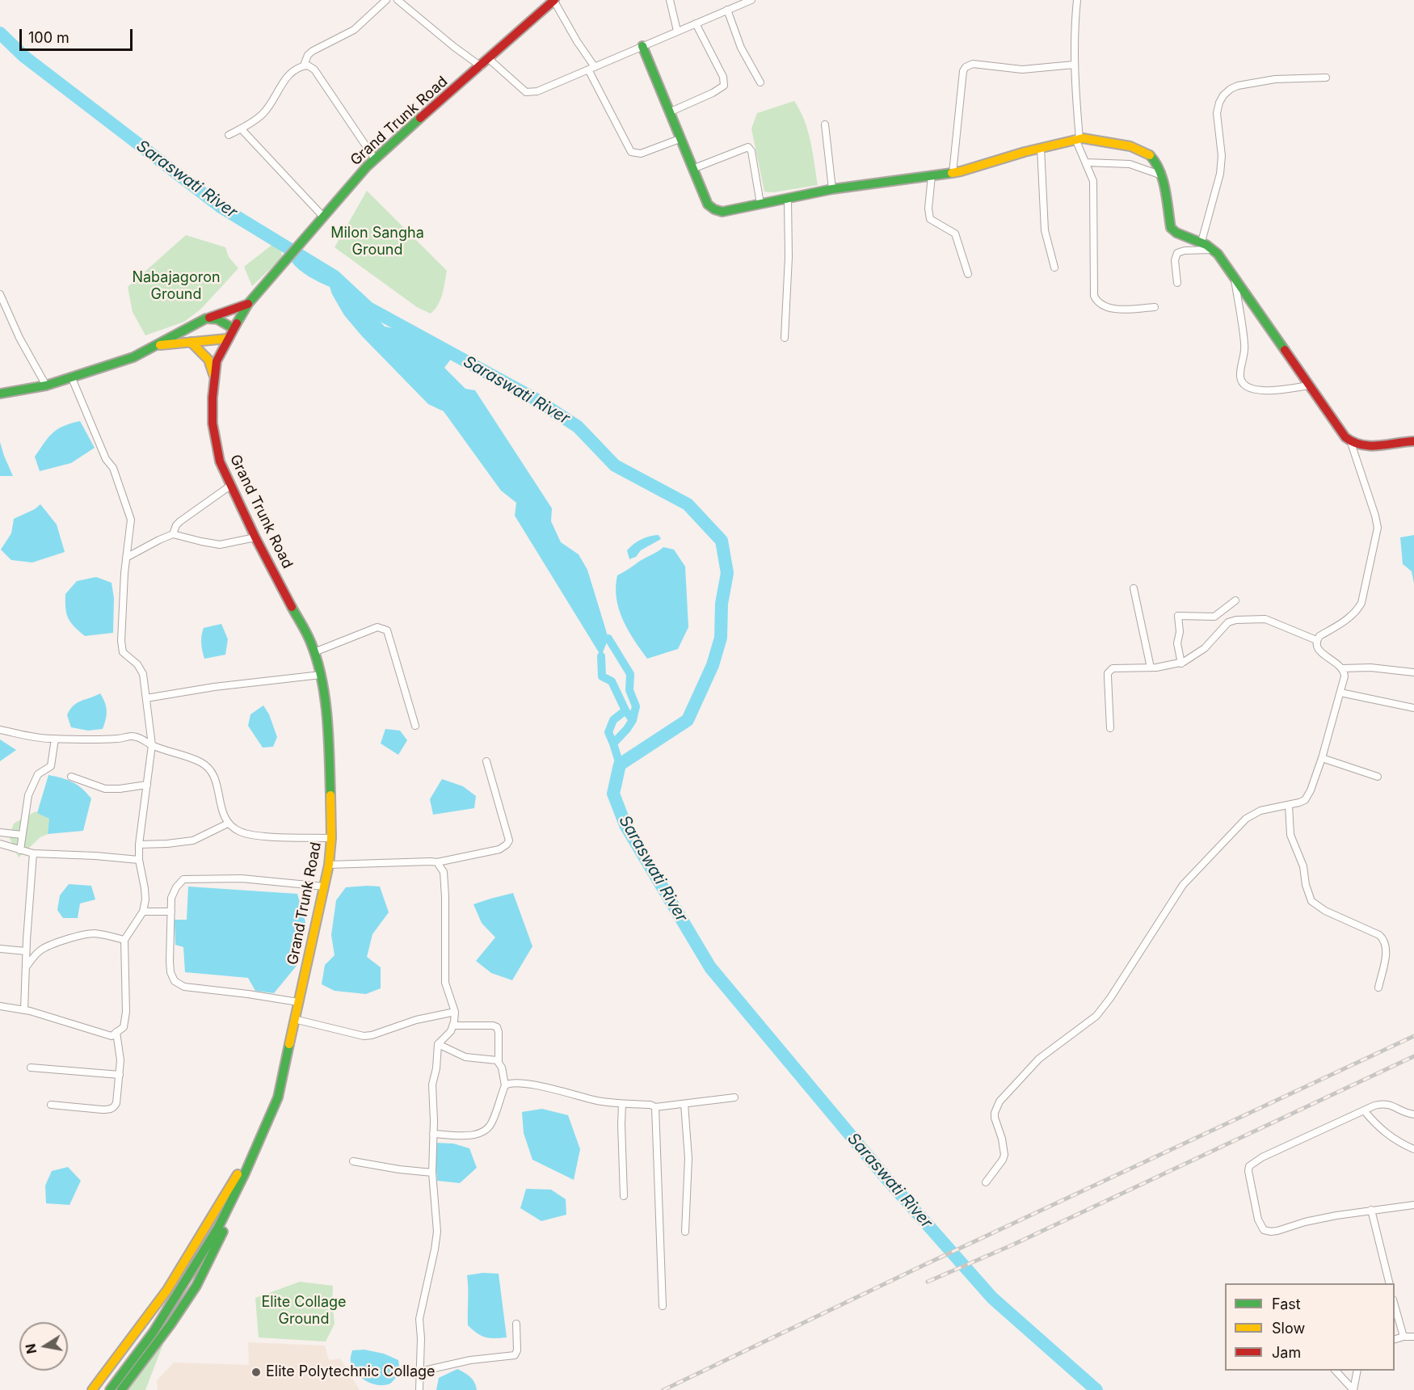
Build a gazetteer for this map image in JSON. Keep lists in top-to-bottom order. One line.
{"streets":{"main road":["Grand Trunk Road"]},"water":["Saraswati River"],"parks":["Milon Sangha Ground","Nabajagoron Ground","Elite Collage Ground"],"places":["Elite Polytechnic Collage"],"legend":["Fast","Slow","Jam"],"scale_bar":"100 m","north":"left"}
